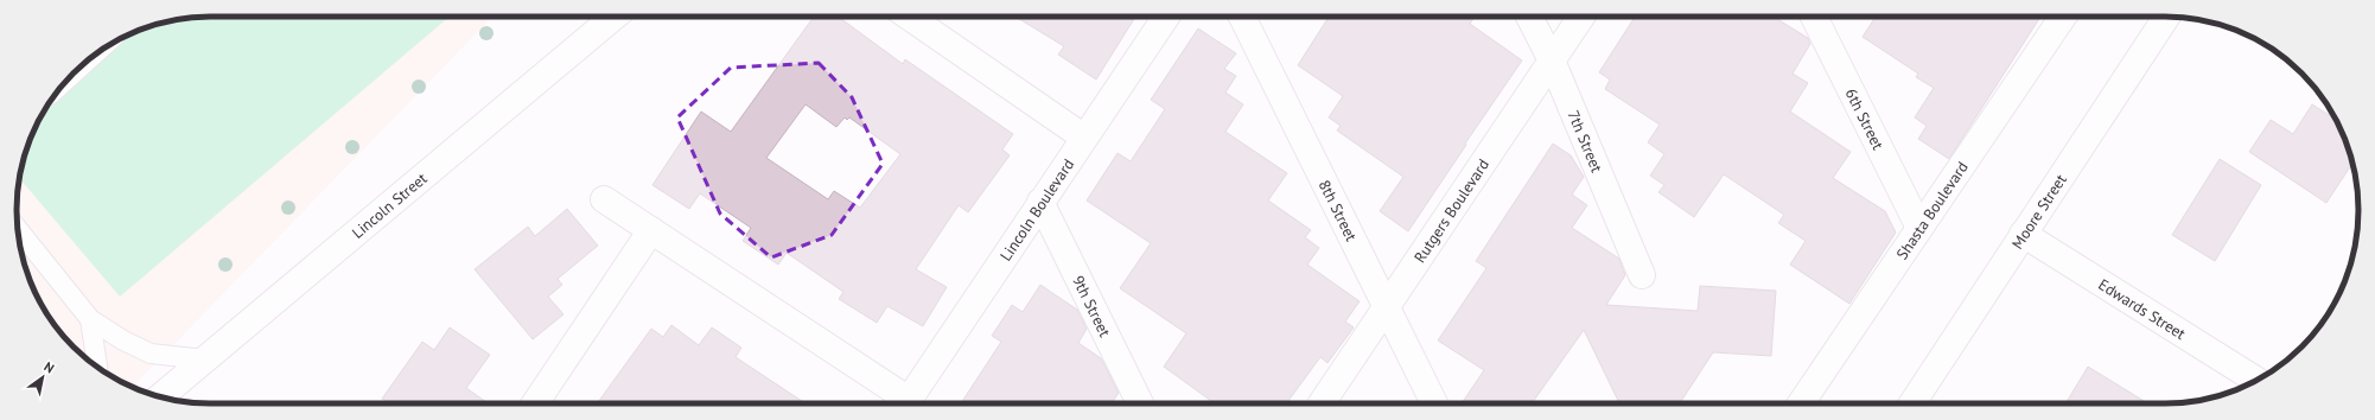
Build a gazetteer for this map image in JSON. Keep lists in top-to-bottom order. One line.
{"streets":{"street":["6th Street","7th Street","Lincoln Street","Lincoln Boulevard","8th Street","Rutgers Boulevard","Shasta Boulevard","Moore Street","9th Street","Edwards Street"]},"crossings":[["6th Street","Shasta Boulevard"],["7th Street","Rutgers Boulevard"],["Lincoln Boulevard","9th Street"],["8th Street","Rutgers Boulevard"],["Moore Street","Edwards Street"]],"north":"top right"}
